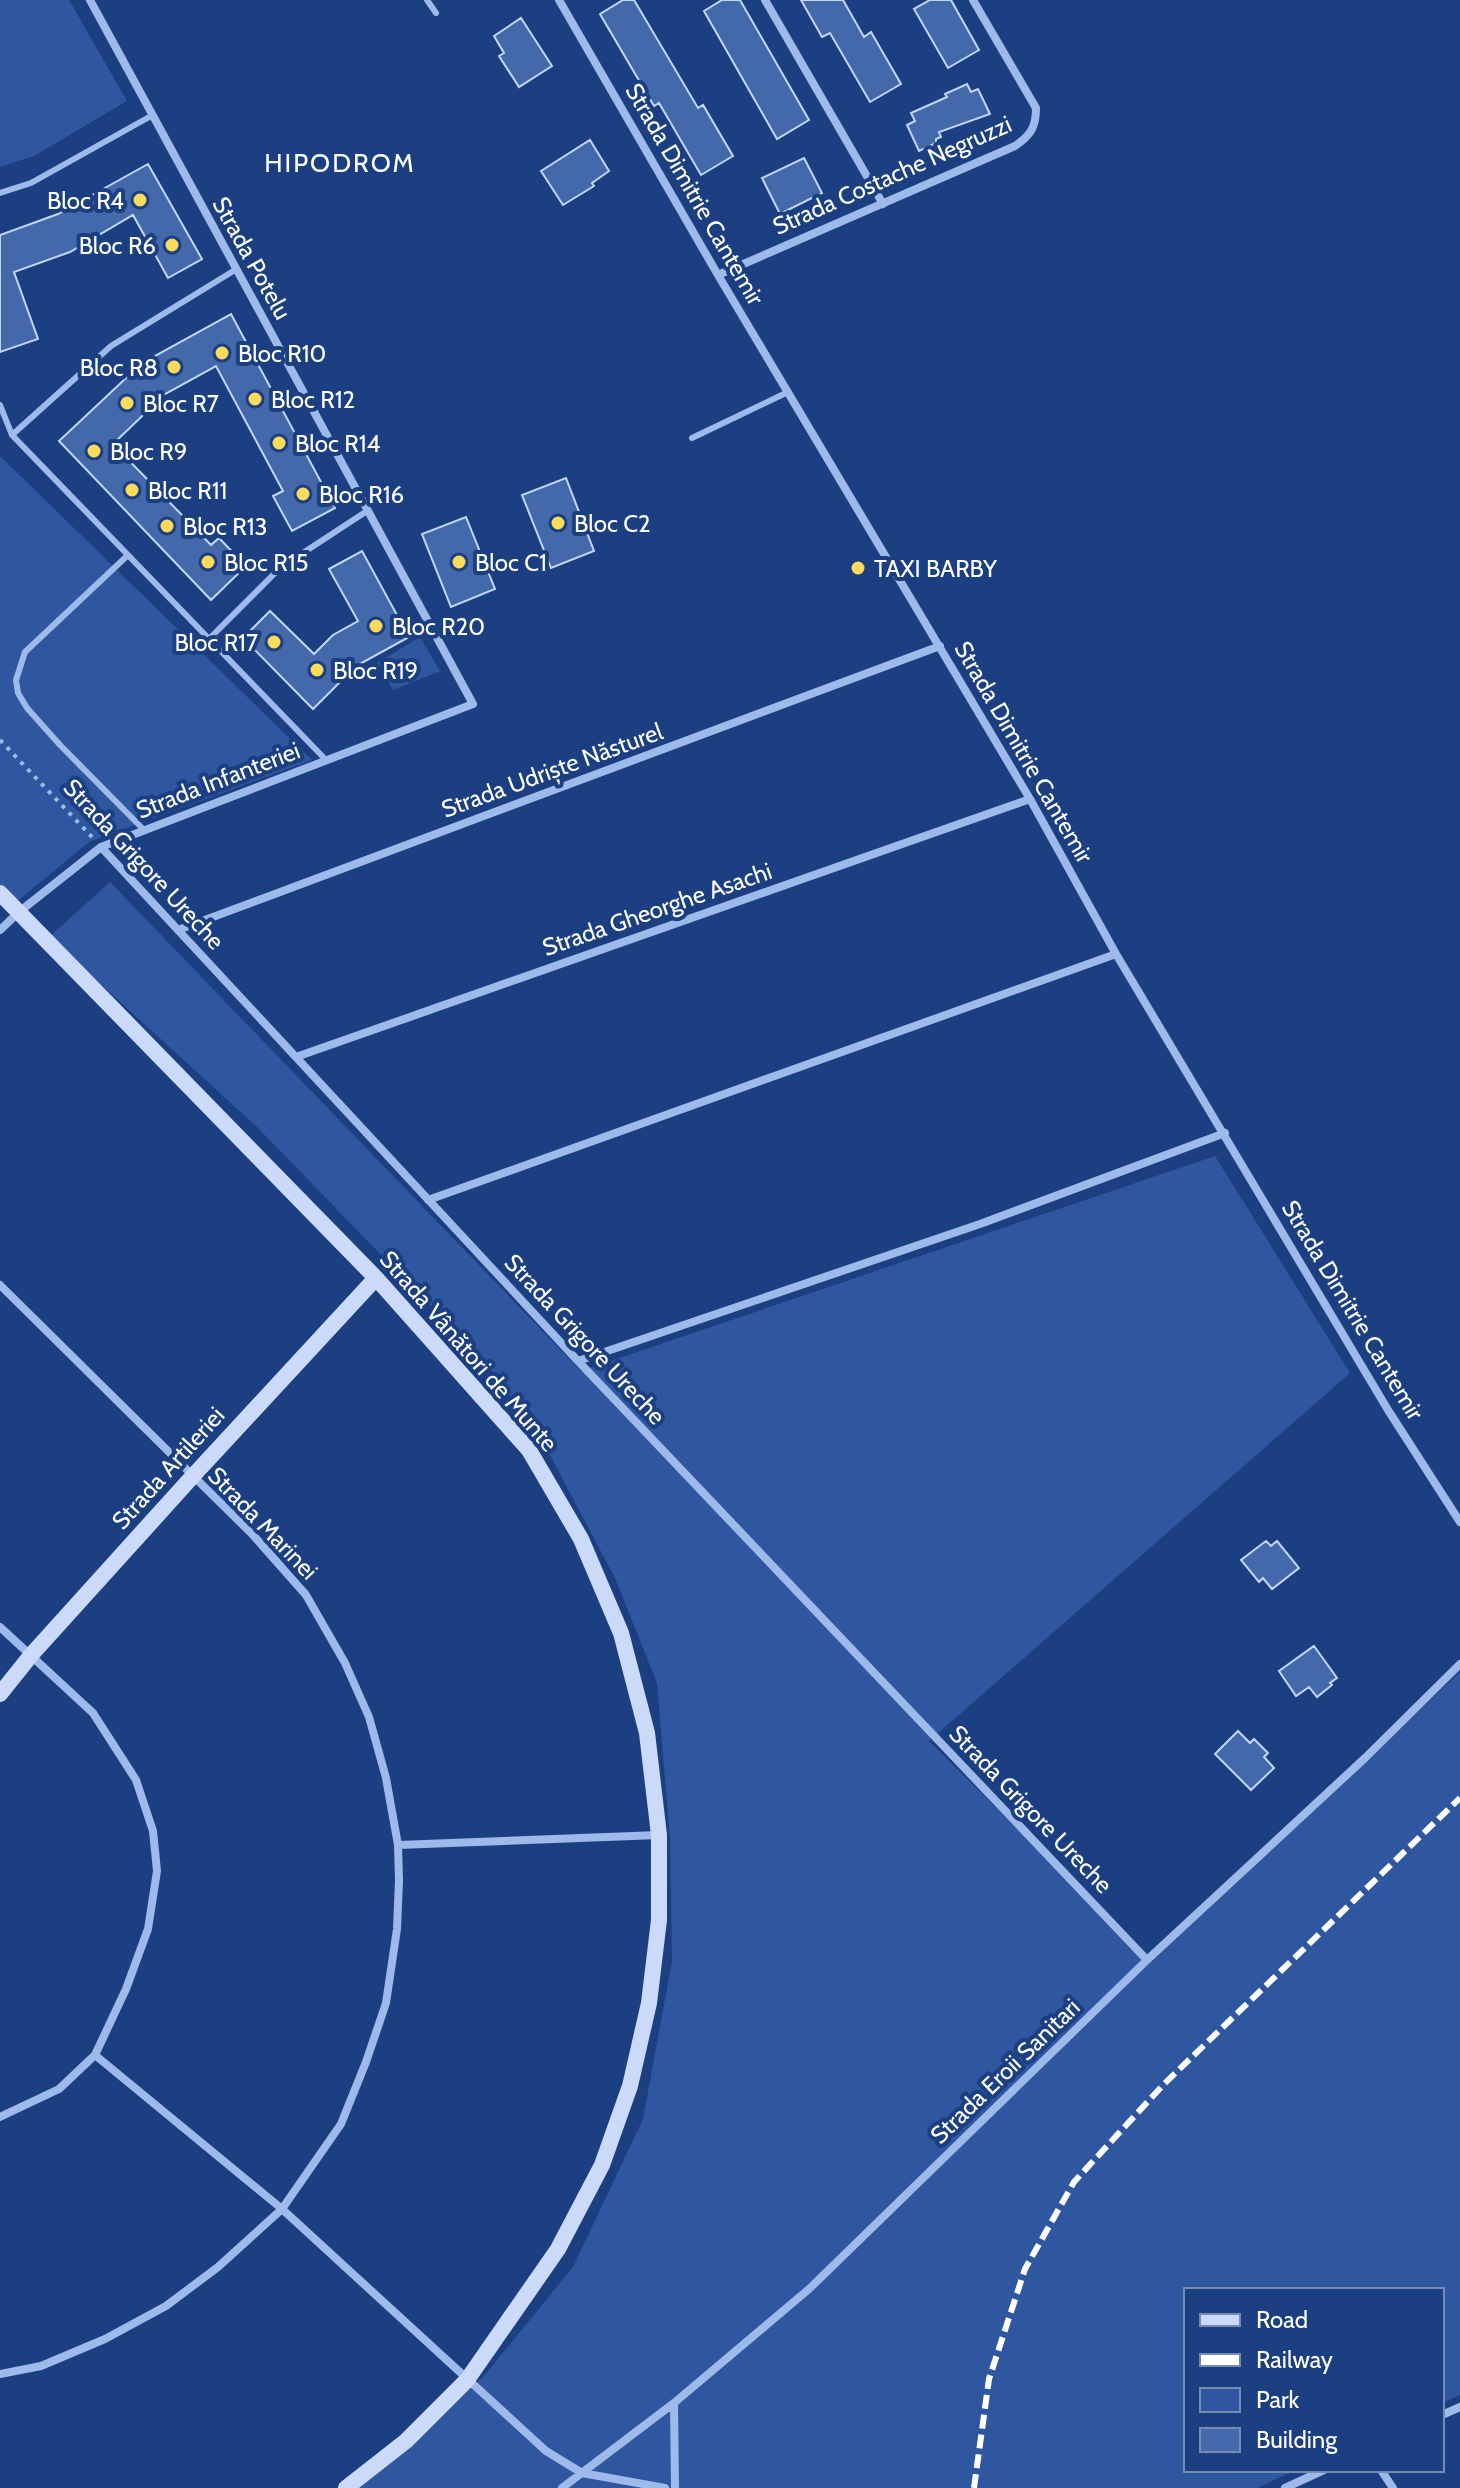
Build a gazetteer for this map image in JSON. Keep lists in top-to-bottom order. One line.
{"streets":{"street":["Strada Costache Negruzzi","Strada Dimitrie Cantemir","Strada Potelu","Strada Udriște Năsturel","Strada Infanteriei","Strada Grigore Ureche","Strada Gheorghe Asachi","Strada Vânători de Munte","Strada Artileriei","Strada Marinei","Strada Eroii Sanitari"]},"crossings":[["Strada Costache Negruzzi","Strada Dimitrie Cantemir"],["Strada Dimitrie Cantemir","Strada Udriște Năsturel"],["Strada Dimitrie Cantemir","Strada Gheorghe Asachi"],["Strada Potelu","Strada Infanteriei"],["Strada Udriște Năsturel","Strada Grigore Ureche"],["Strada Infanteriei","Strada Grigore Ureche"],["Strada Infanteriei","Strada Vânători de Munte"],["Strada Grigore Ureche","Strada Gheorghe Asachi"],["Strada Grigore Ureche","Strada Eroii Sanitari"],["Strada Vânători de Munte","Strada Artileriei"],["Strada Artileriei","Strada Marinei"]],"districts":["HIPODROM"],"places":["Bloc R4","Bloc R6","Bloc R10","Bloc R8","Bloc R12","Bloc R7","Bloc R14","Bloc R9","Bloc R11","Bloc R16","Bloc C2","Bloc R13","Bloc R15","Bloc C1","TAXI BARBY","Bloc R20","Bloc R17","Bloc R19"],"legend":["Road","Railway","Park","Building"]}
